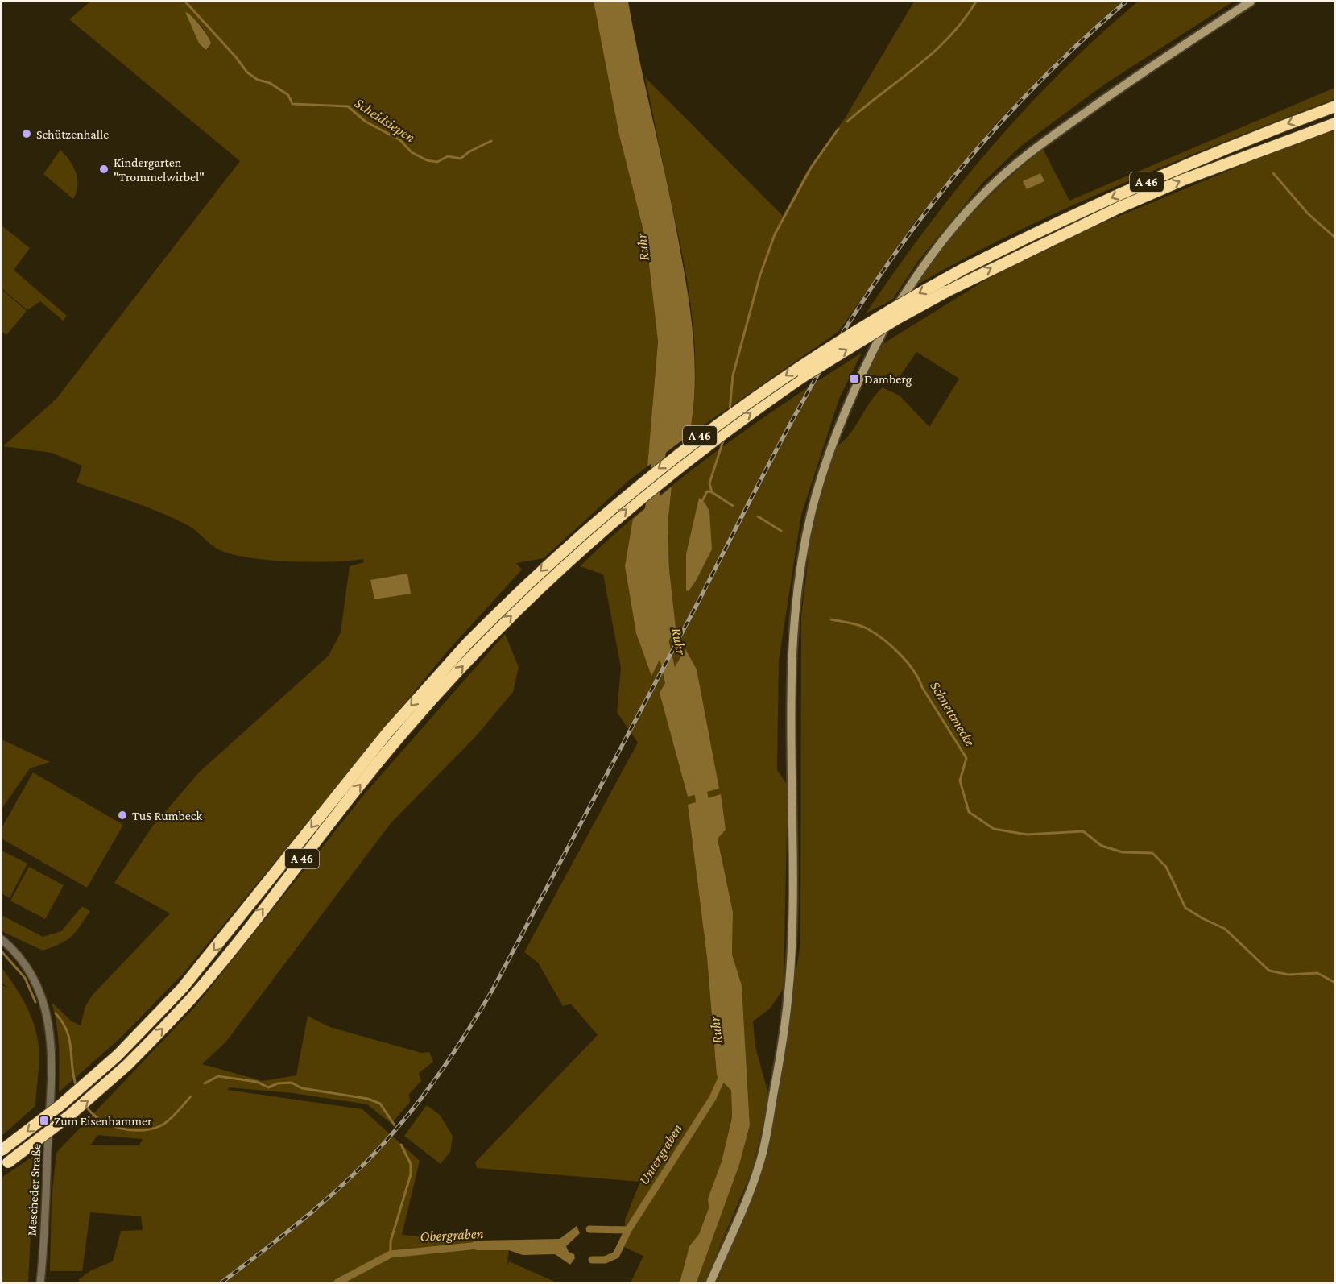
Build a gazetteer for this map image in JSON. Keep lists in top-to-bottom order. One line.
{"streets":{"highway":["A 46"],"street":["Mescheder Straße"]},"water":["Scheidsiepen","Ruhr","Schnettmecke","Untergraben","Obergraben"],"places":{"other":["Schützenhalle","Kindergarten \"Trommelwirbel\"","TuS Rumbeck"],"transit":["Damberg","Zum Eisenhammer"]}}
